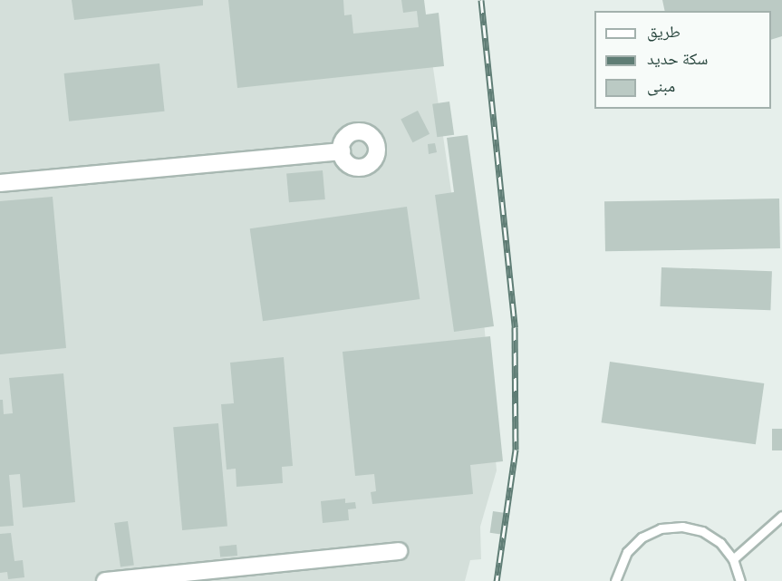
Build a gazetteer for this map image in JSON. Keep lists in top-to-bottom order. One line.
{"legend":["طريق","سكة حديد","مبنى"]}
